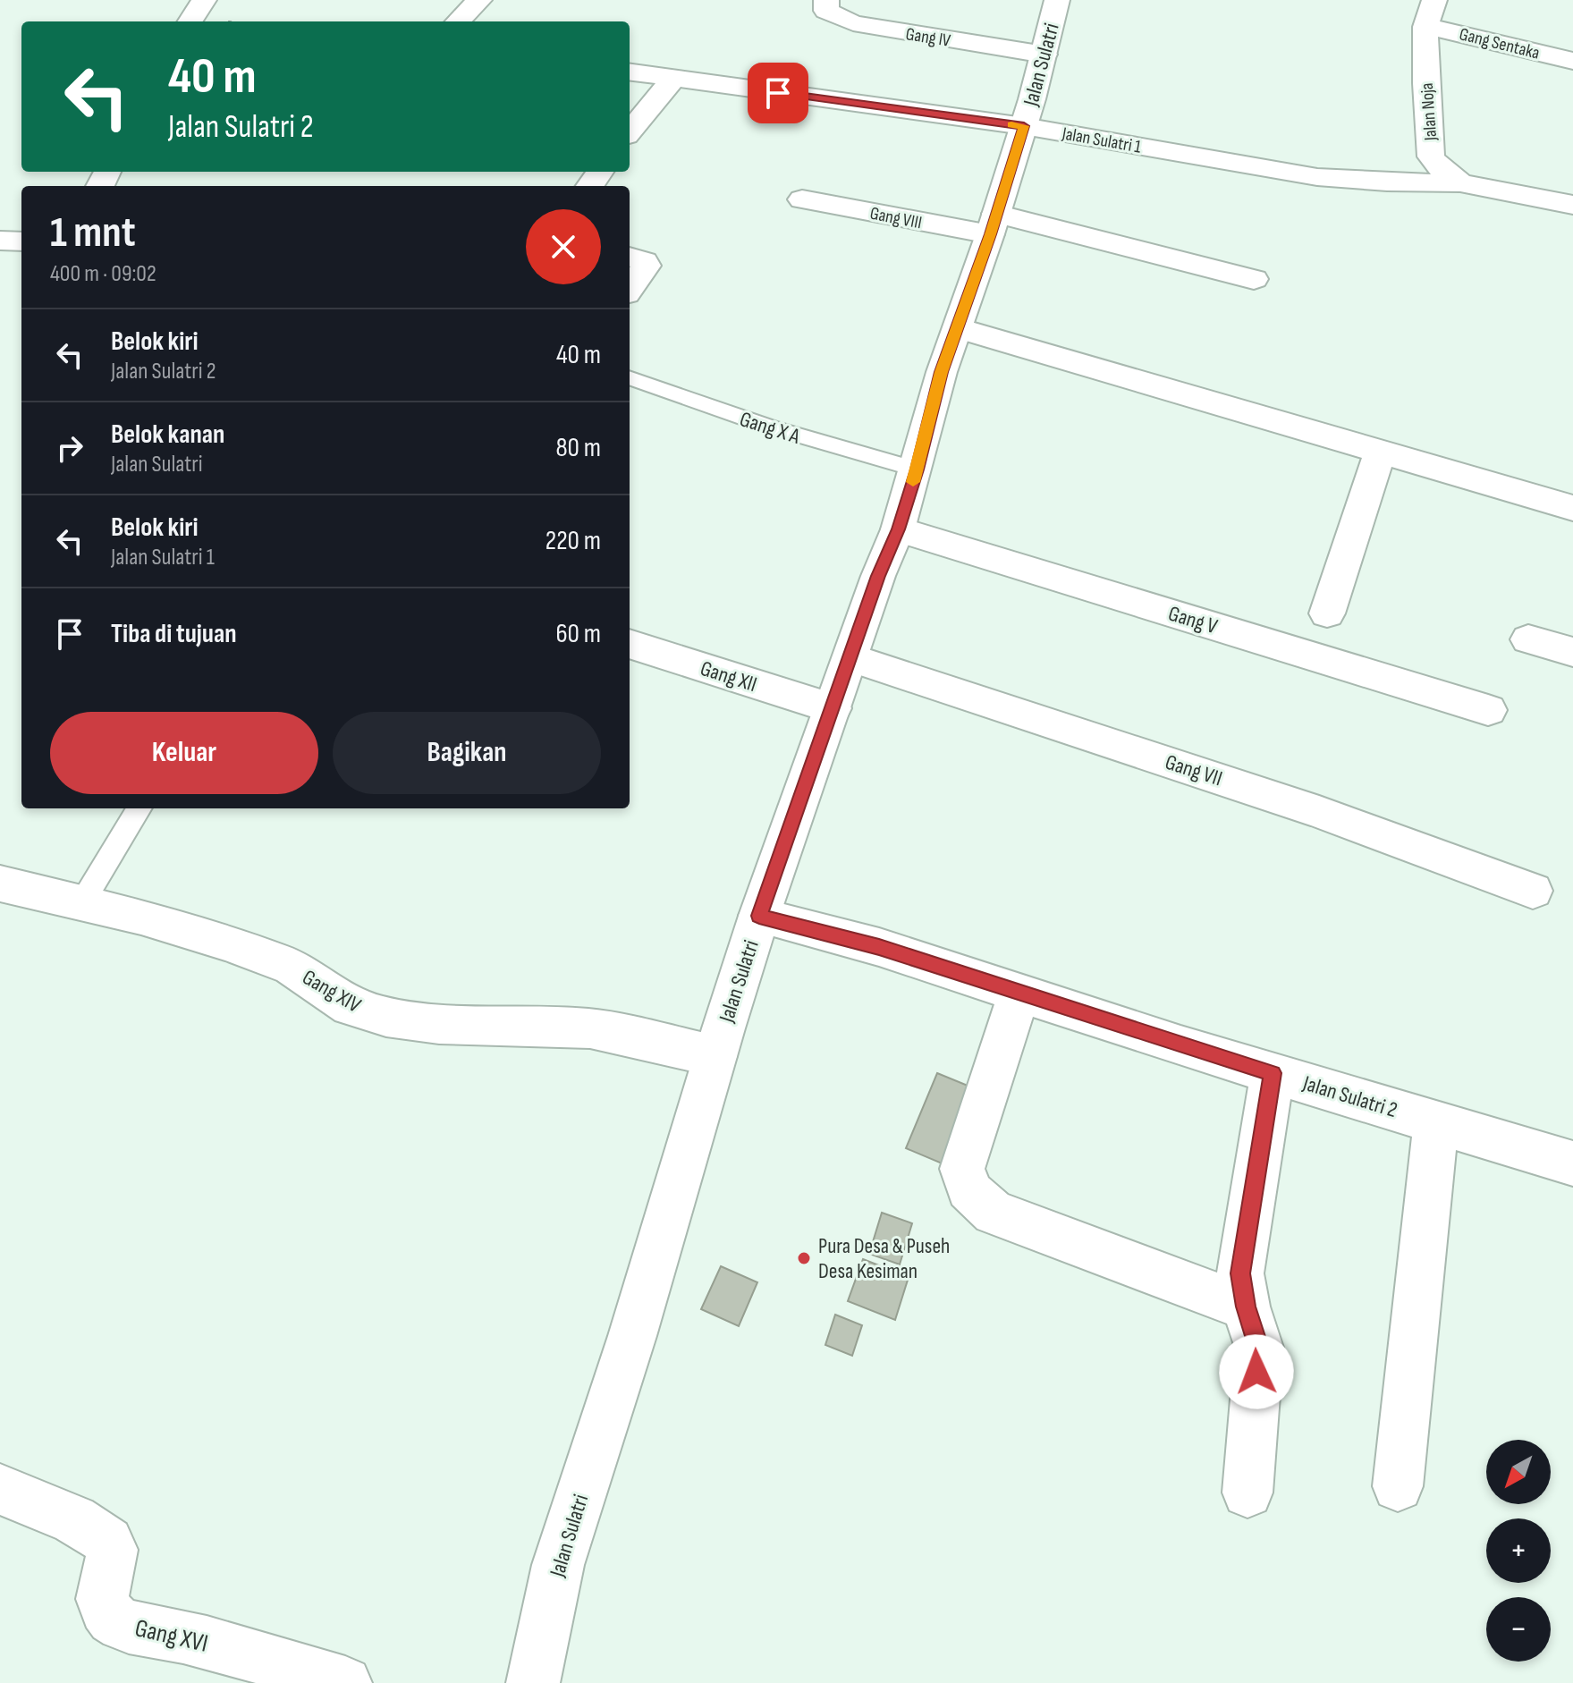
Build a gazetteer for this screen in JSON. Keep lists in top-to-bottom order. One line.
{"streets":{"street":["Gang IV","Gang Sentaka","Jalan Sulatri","Jalan Noja","Jalan Sulatri 1","Gang VIII","Gang V","Gang XII","Gang VII","Gang XIV","Jalan Sulatri 2","Gang XVI"],"lane":["Gang X A"]},"crossings":[["Gang IV","Jalan Sulatri"],["Gang Sentaka","Jalan Noja"],["Jalan Sulatri","Jalan Sulatri 1"],["Jalan Sulatri","Gang VIII"],["Jalan Sulatri","Gang X A"],["Jalan Sulatri","Gang V"],["Jalan Sulatri","Gang XII"],["Jalan Sulatri","Gang VII"],["Jalan Sulatri","Gang XIV"],["Jalan Sulatri","Jalan Sulatri 2"],["Jalan Noja","Jalan Sulatri 1"]],"places":["Pura Desa & Puseh Desa Kesiman"],"north":"bottom left","page":{"turn":["40 m","Jalan Sulatri 2"],"heading":["1 mnt","400 m · 09:02"],"list":[{"name":"Belok kiri","note":"Jalan Sulatri 2","value":"40 m"},{"name":"Belok kanan","note":"Jalan Sulatri","value":"80 m"},{"name":"Belok kiri","note":"Jalan Sulatri 1","value":"220 m"},{"name":"Tiba di tujuan","value":"60 m"}],"buttons":["Keluar","Bagikan"],"map_buttons":["+","−"]}}
